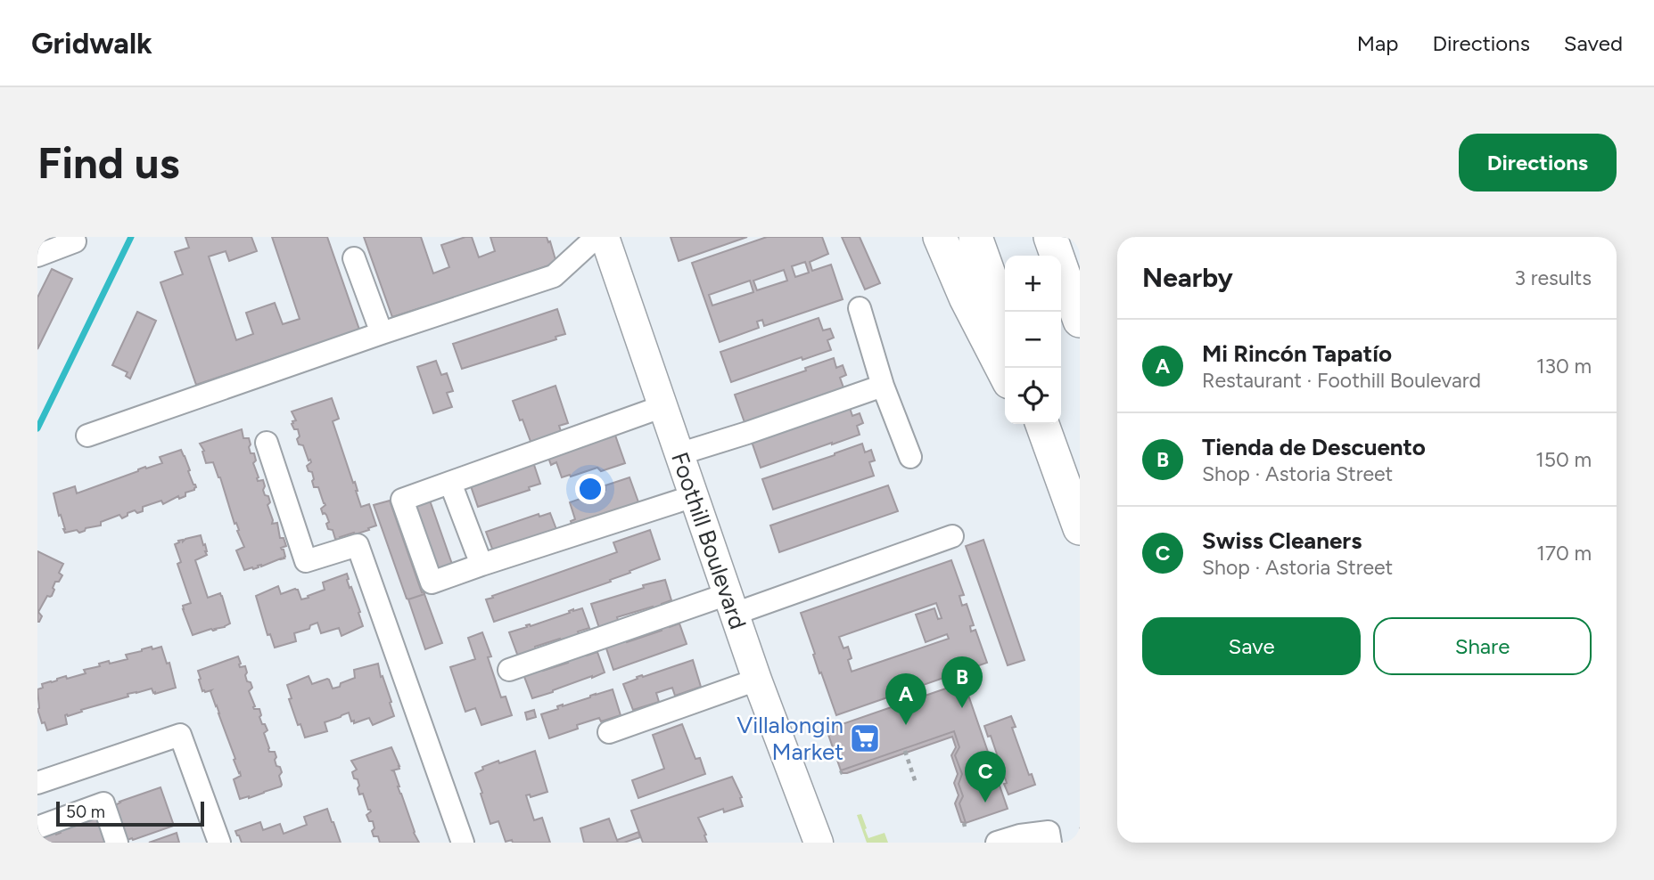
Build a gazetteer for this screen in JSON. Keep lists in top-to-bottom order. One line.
{"streets":{"main road":["Foothill Boulevard"]},"places":{"supermarket":["Villalongin Market"]},"scale_bar":"50 m","page":{"header":"Gridwalk","nav":["Map","Directions","Saved"],"buttons":["Directions",["Save","Share"]],"title":"Find us","heading":["Nearby","3 results"],"map_buttons":["+","−"],"list":[{"mark":"A","name":"Mi Rincón Tapatío","note":"Restaurant · Foothill Boulevard","value":"130 m"},{"mark":"B","name":"Tienda de Descuento","note":"Shop · Astoria Street","value":"150 m"},{"mark":"C","name":"Swiss Cleaners","note":"Shop · Astoria Street","value":"170 m"}],"pins":["B","A","C"],"scale":"50 m"}}
